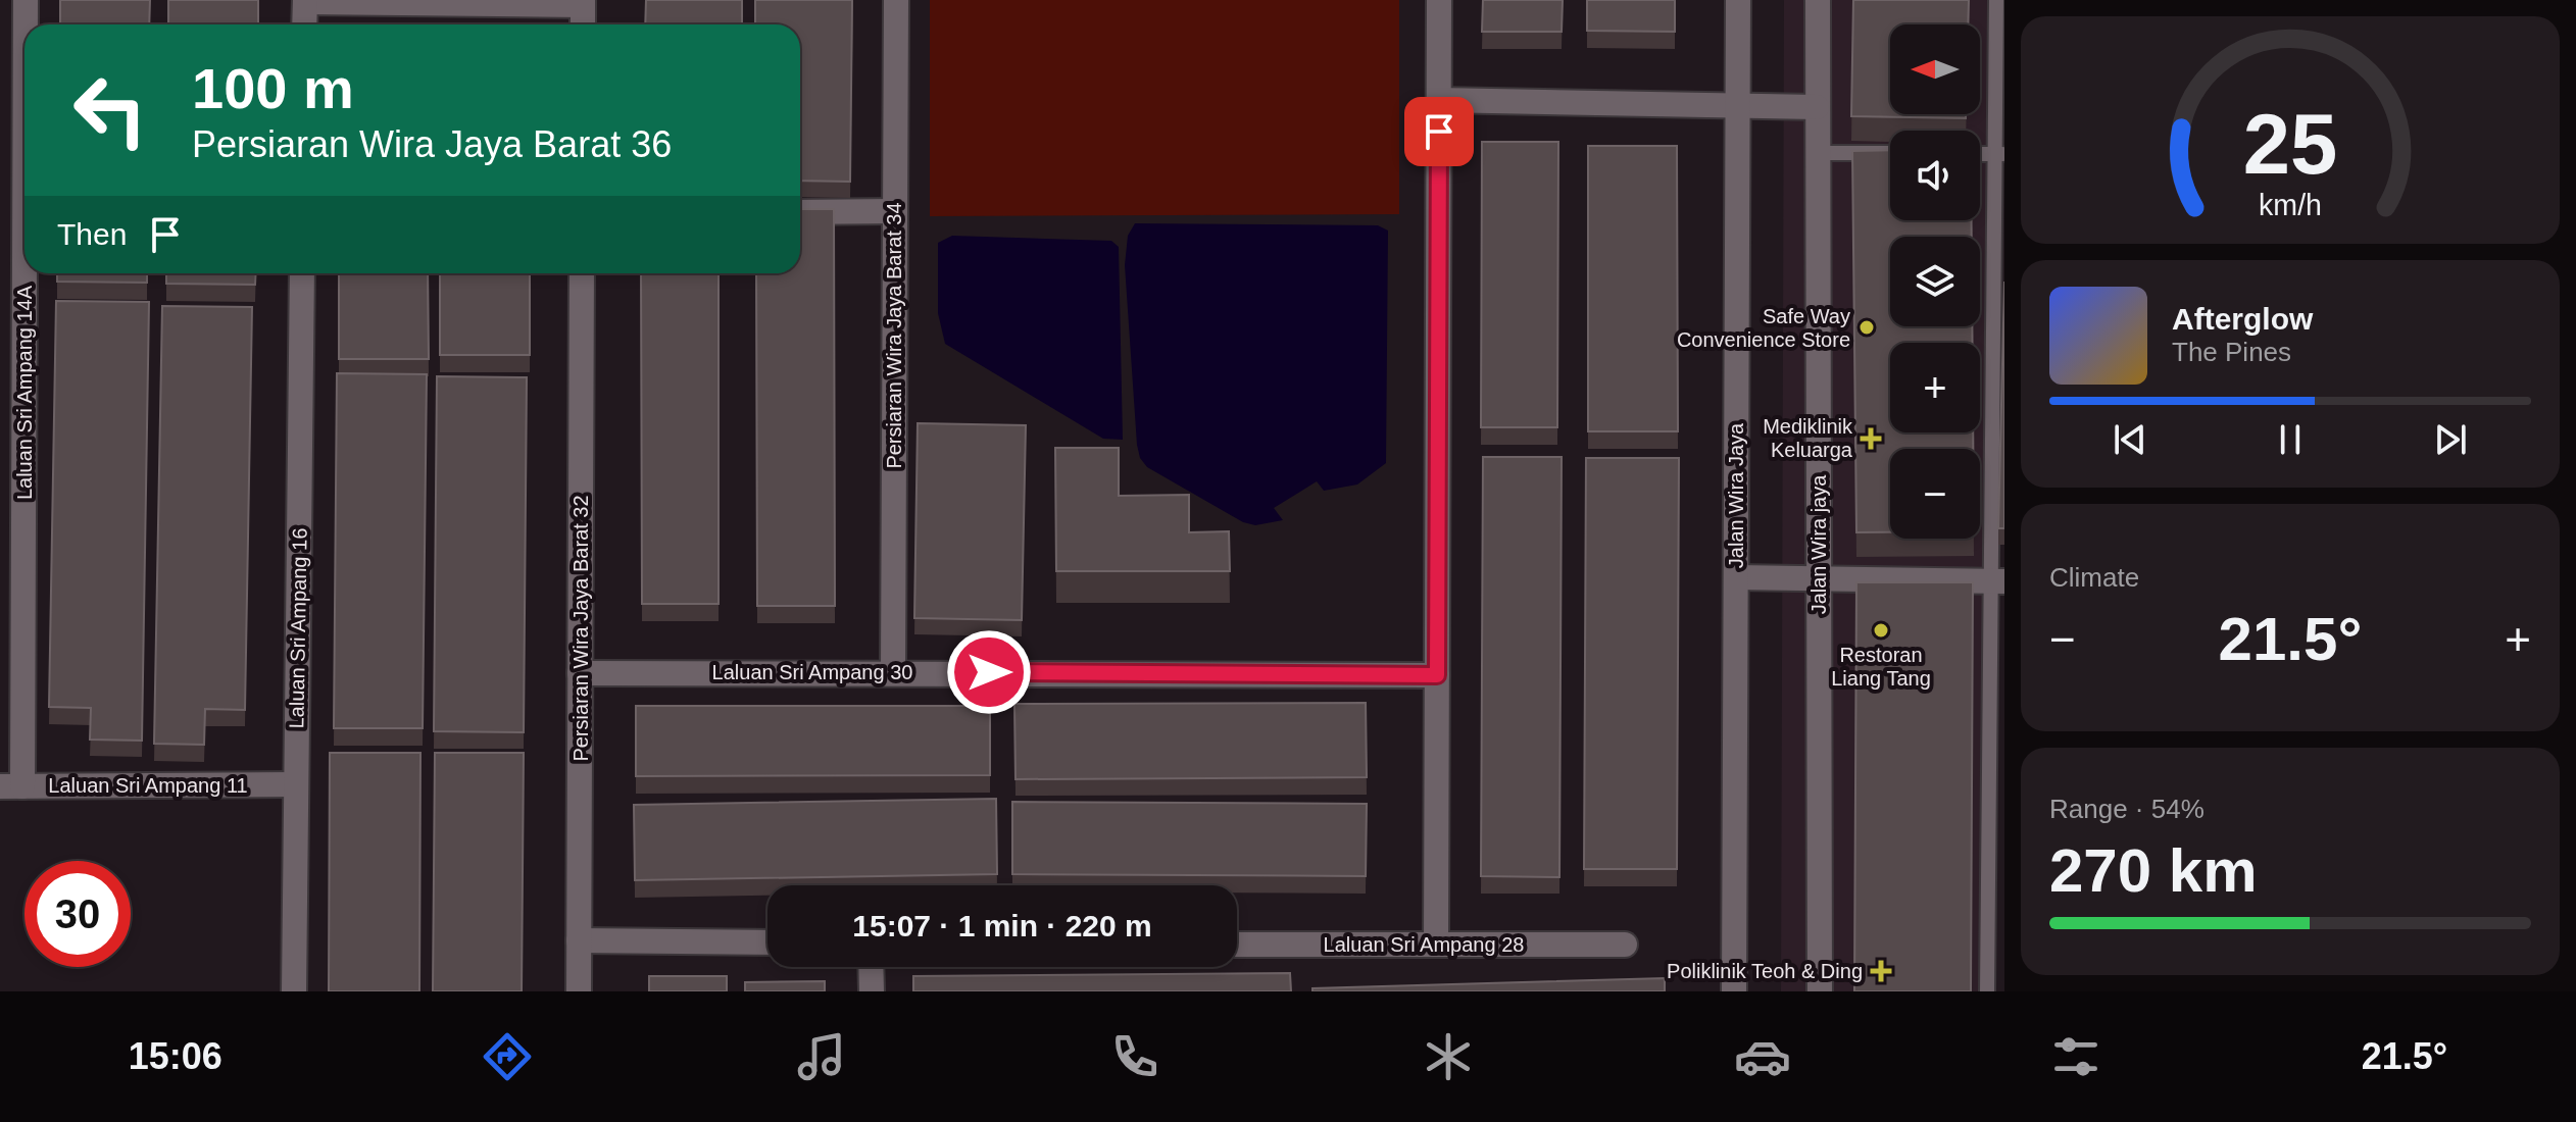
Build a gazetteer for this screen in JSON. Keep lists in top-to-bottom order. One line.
{"streets":{"street":["Persiaran Wira Jaya Barat 34","Laluan Sri Ampang 14A","Jalan Wira Jaya","Jalan Wira jaya","Laluan Sri Ampang 16","Persiaran Wira Jaya Barat 32","Laluan Sri Ampang 30","Laluan Sri Ampang 11","Laluan Sri Ampang 28"]},"crossings":[["Persiaran Wira Jaya Barat 34","Laluan Sri Ampang 30"],["Laluan Sri Ampang 14A","Laluan Sri Ampang 11"],["Laluan Sri Ampang 16","Laluan Sri Ampang 11"],["Persiaran Wira Jaya Barat 32","Laluan Sri Ampang 30"]],"places":{"other":["Safe Way Convenience Store","Restoran Liang Tang"],"health":["Mediklinik Keluarga","Poliklinik Teoh & Ding"]},"north":"left","page":{"map_buttons":["+","−"],"turn":["100 m","Persiaran Wira Jaya Barat 36"],"then":"Then","song":["Afterglow","The Pines"],"tile":["Climate",["Range · 54%","270 km"]],"heat":["−","21.5°","+"],"limit":"30","trip":"15:07 · 1 min · 220 m","tabs":["15:06","21.5°"],"gauge":["25","km/h"]}}
